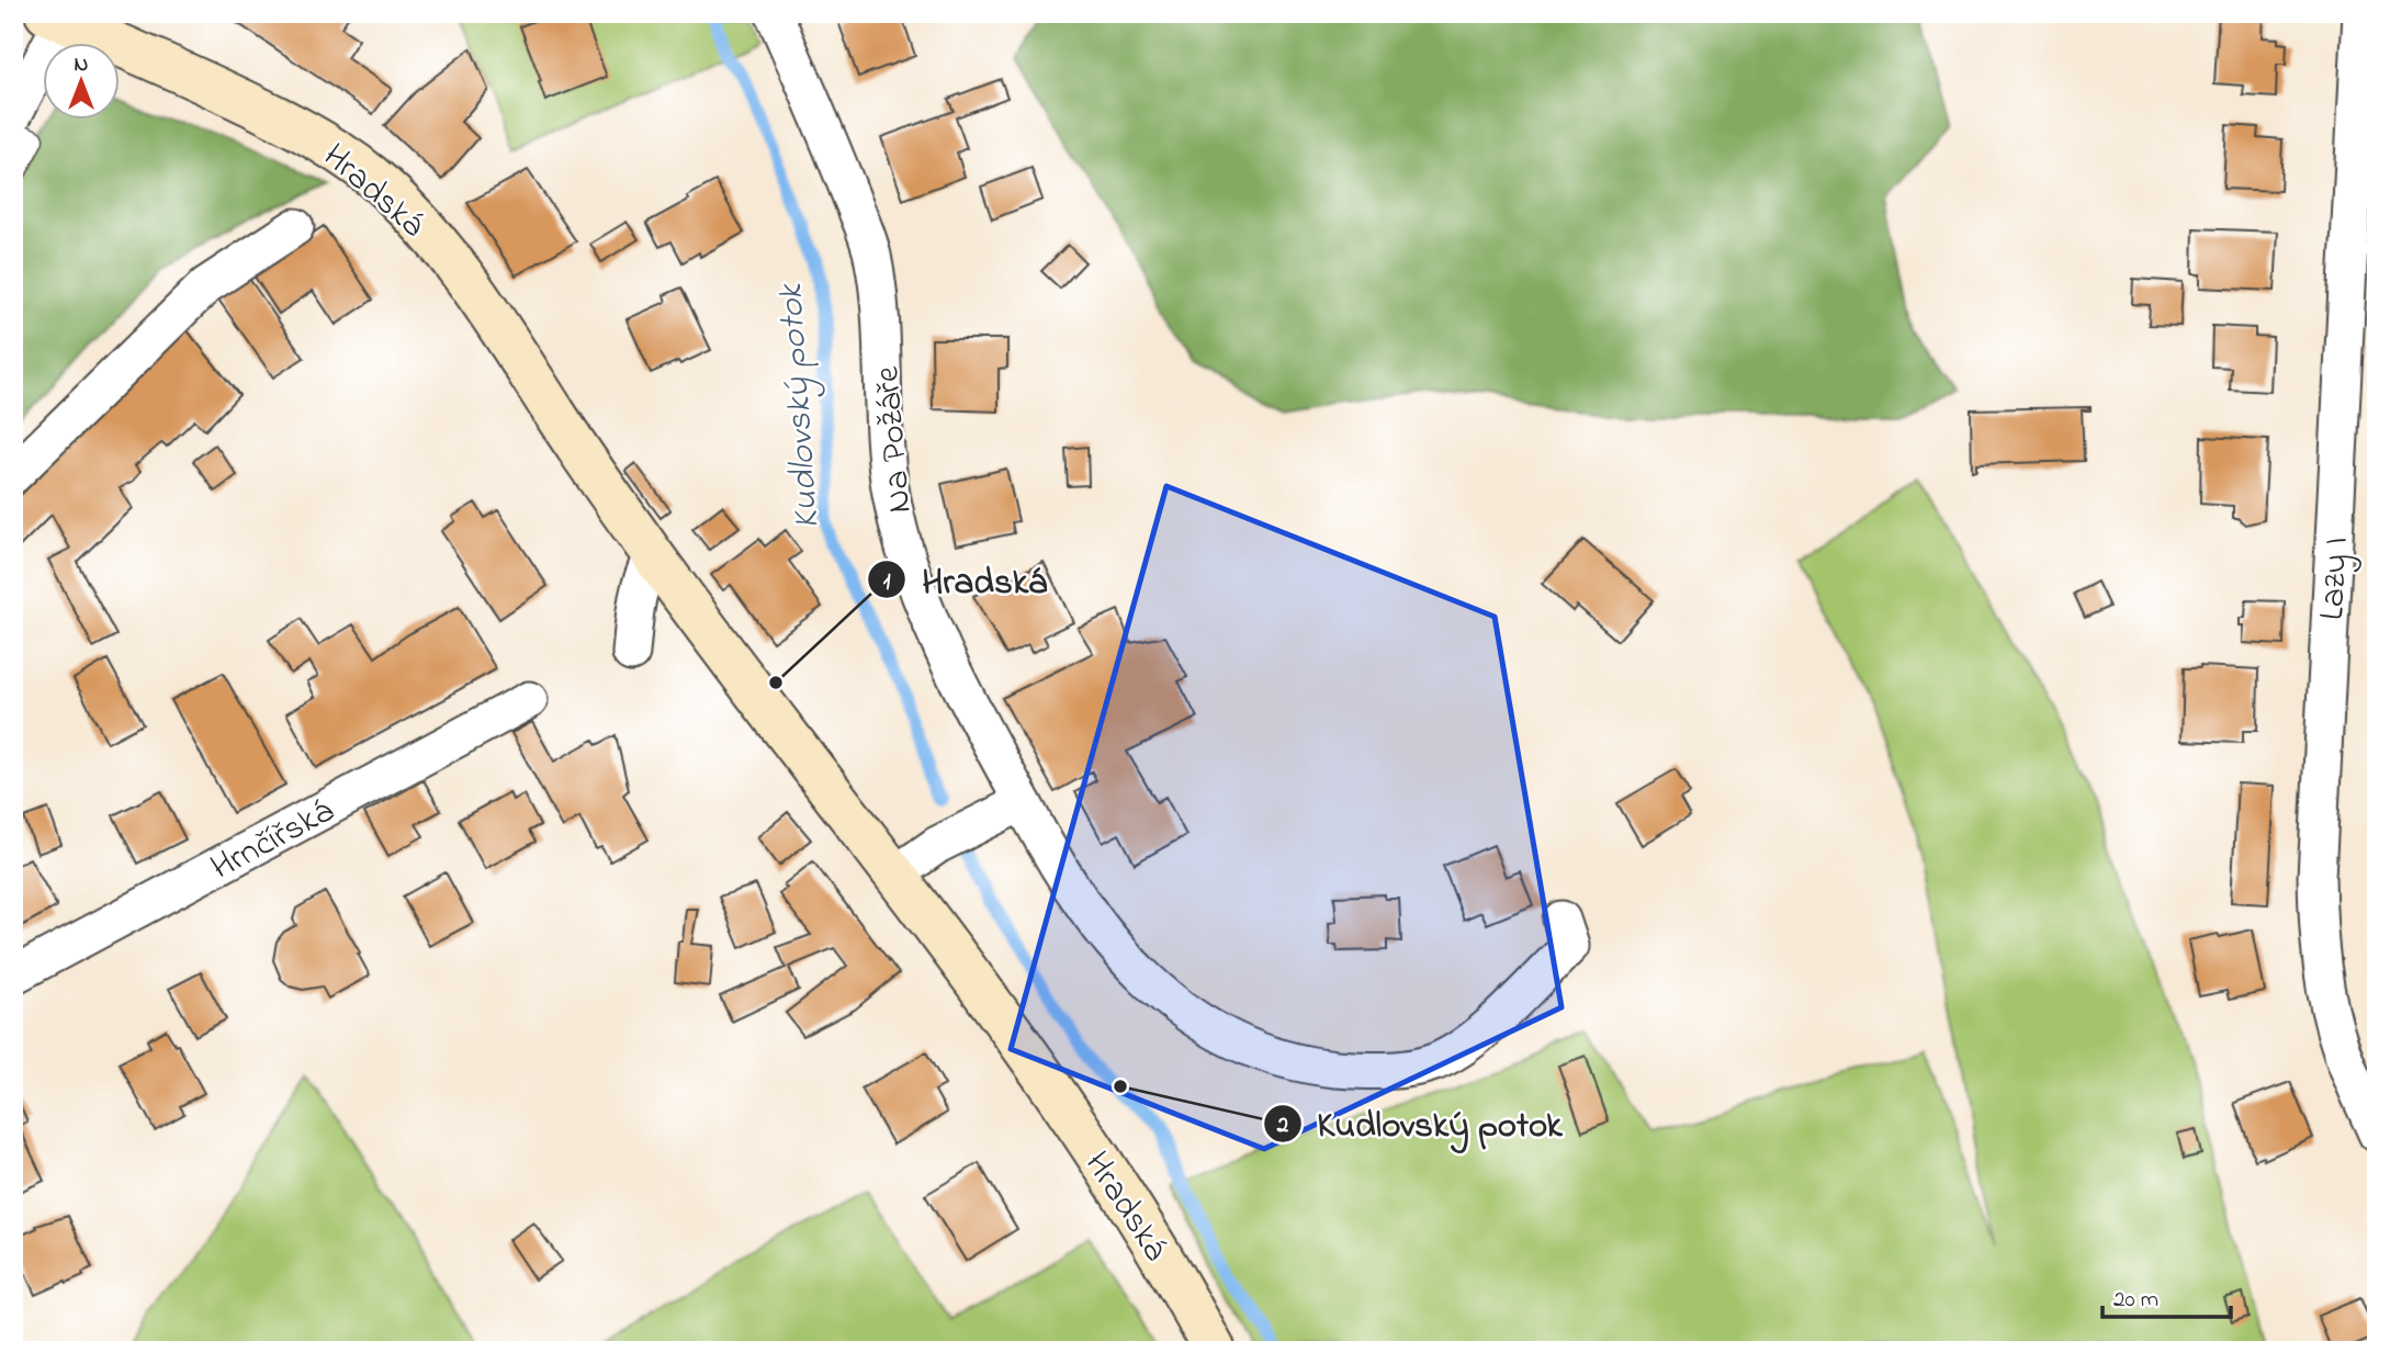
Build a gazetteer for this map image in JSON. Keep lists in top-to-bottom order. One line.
{"streets":{"street":["Hradská","Na Požáře","Lazy I","Hrnčířská"]},"water":["Kudlovský potok"],"places":["Hradská","Kudlovský potok"],"scale_bar":"20 m","north":"top"}
